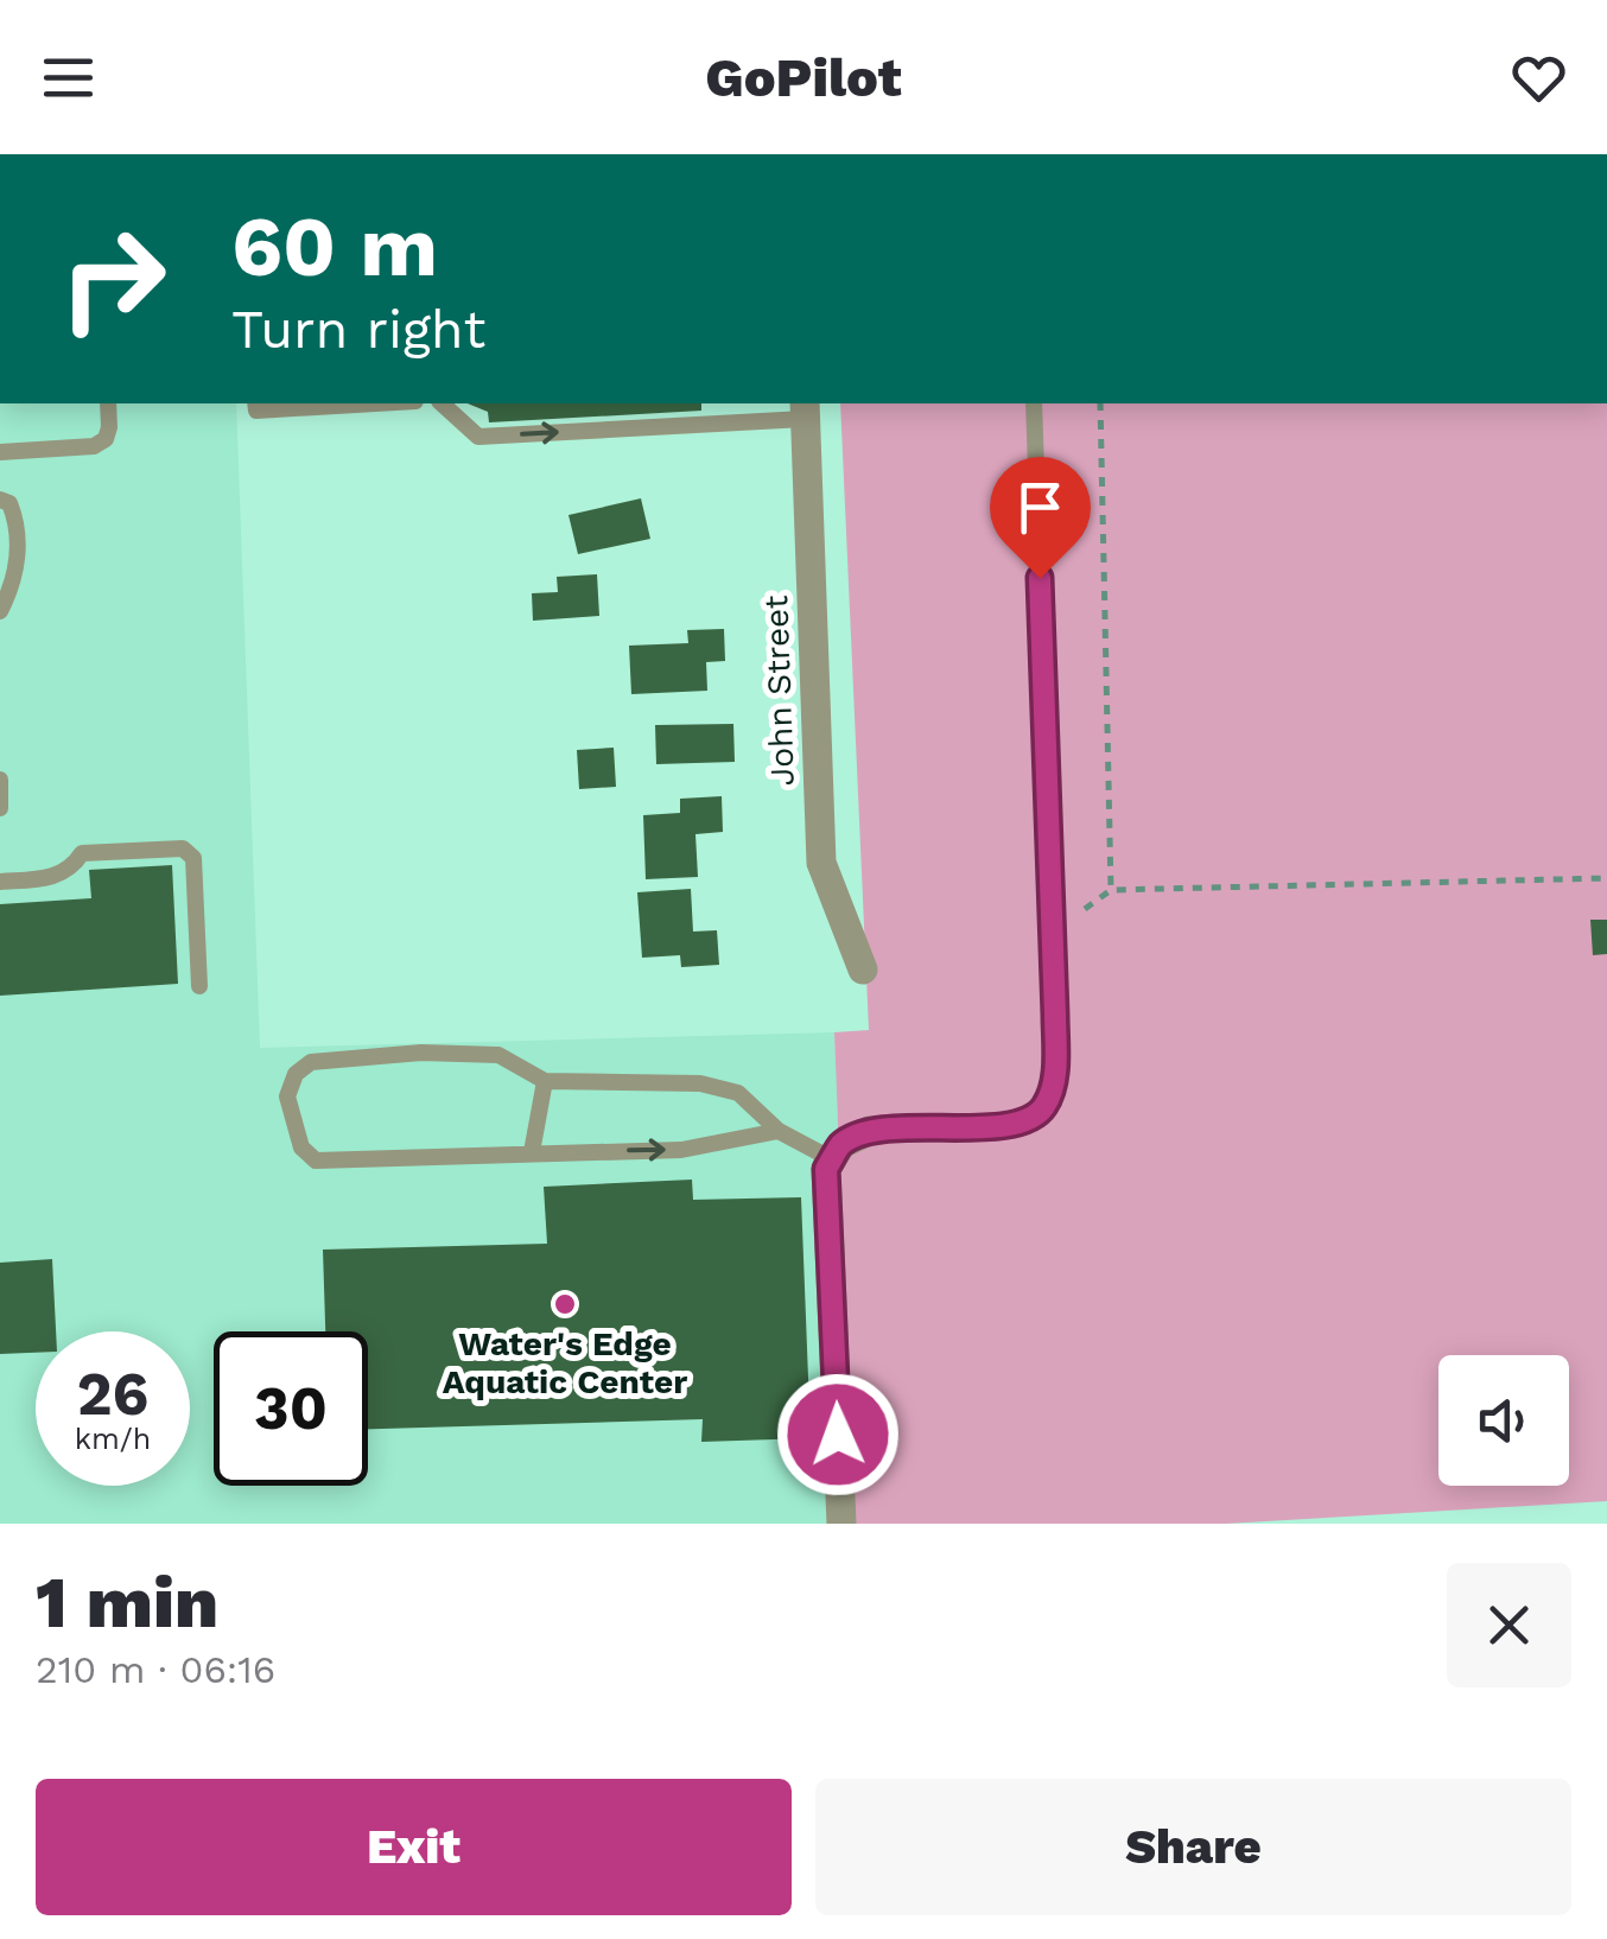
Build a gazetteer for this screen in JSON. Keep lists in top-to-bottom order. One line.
{"streets":{"street":["John Street"]},"places":["Water's Edge Aquatic Center"],"page":{"header":"GoPilot","turn":["60 m","Turn right"],"speed":"26 km/h","limit":"30","heading":["1 min","210 m · 06:16"],"buttons":["Exit","Share"]}}
